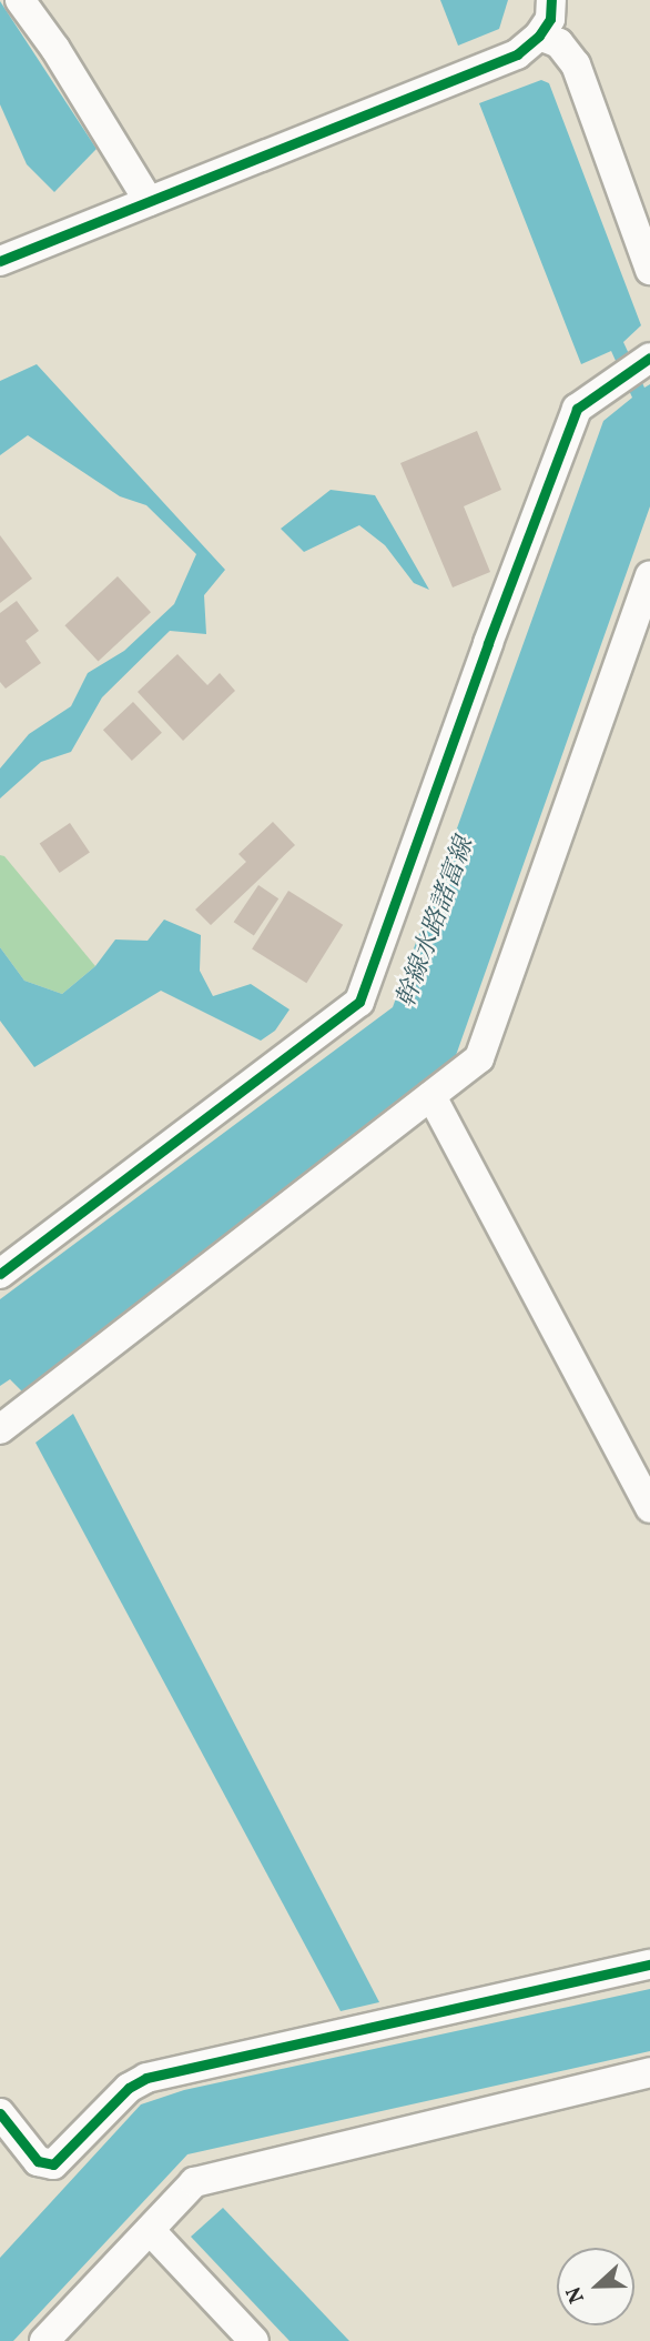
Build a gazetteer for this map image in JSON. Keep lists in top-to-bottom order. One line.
{"water":["幹線水路諸富線"],"north":"left"}
